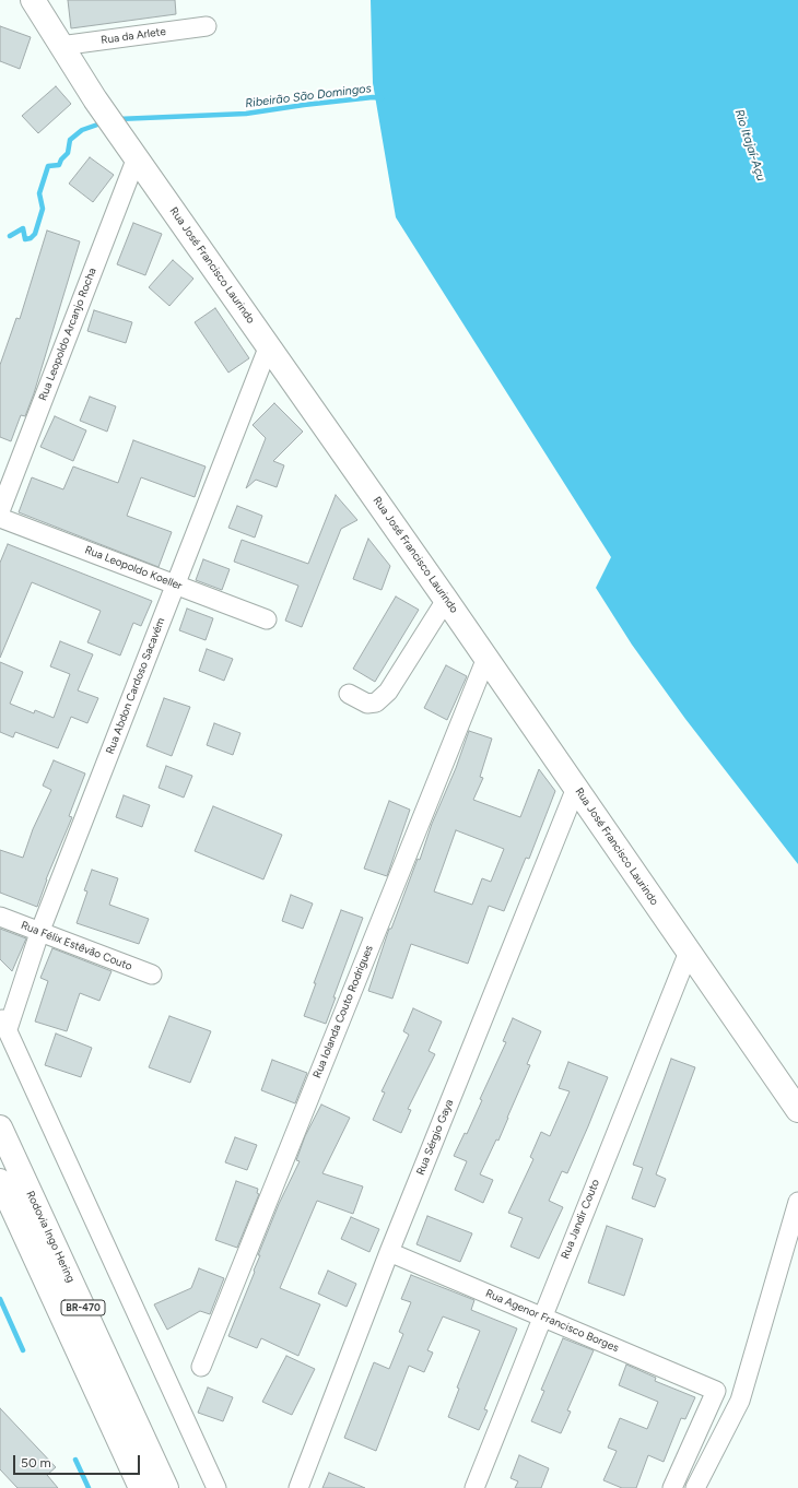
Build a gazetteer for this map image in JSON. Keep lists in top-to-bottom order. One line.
{"streets":{"main road":["Rua José Francisco Laurindo","Rodovia Ingo Hering","BR-470"],"street":["Rua da Arlete","Rua Leopoldo Arcanjo Rocha","Rua Leopoldo Koeller","Rua Abdon Cardoso Sacavém","Rua Félix Estêvão Couto","Rua Iolanda Couto Rodrigues","Rua Sérgio Gaya","Rua Jandir Couto","Rua Agenor Francisco Borges"]},"crossings":[["Rua da Arlete","Rua José Francisco Laurindo"],["Rua José Francisco Laurindo","Rua Leopoldo Arcanjo Rocha"],["Rua José Francisco Laurindo","Rua Abdon Cardoso Sacavém"],["Rua José Francisco Laurindo","Rua Iolanda Couto Rodrigues"],["Rua José Francisco Laurindo","Rua Sérgio Gaya"],["Rua José Francisco Laurindo","Rua Jandir Couto"],["Rua Leopoldo Koeller","Rua Abdon Cardoso Sacavém"],["Rua Abdon Cardoso Sacavém","Rua Félix Estêvão Couto"],["Rua Sérgio Gaya","Rua Agenor Francisco Borges"],["Rua Jandir Couto","Rua Agenor Francisco Borges"]],"water":["Ribeirão São Domingos","Rio Itajaí-Açu"],"scale_bar":"50 m"}
